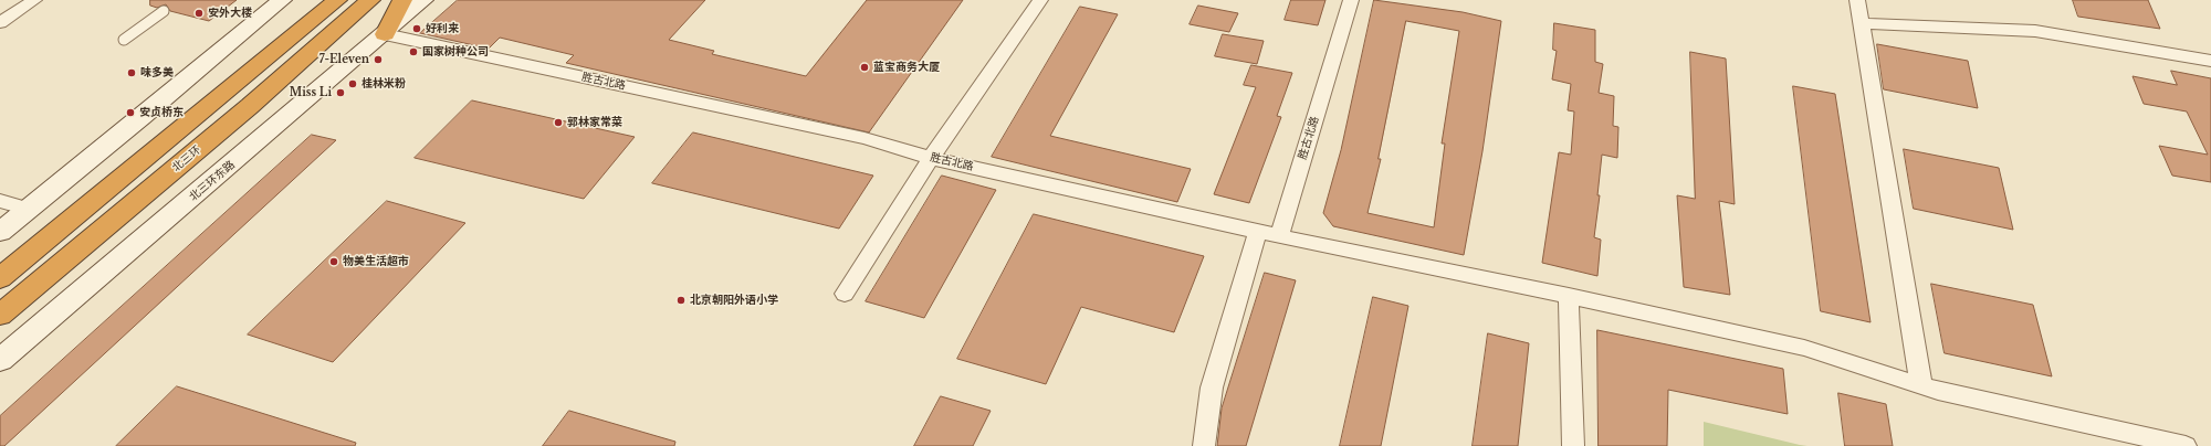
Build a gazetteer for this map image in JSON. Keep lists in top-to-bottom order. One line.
{"streets":{"highway":["北三环"],"street":["胜古北路","北三环东路"]},"crossings":[["胜古北路","北三环东路"]],"places":["安外大楼","好利来","国家树种公司","7-Eleven","蓝宝商务大厦","味多美","桂林米粉","Miss Li","安贞桥东","郭林家常菜","物美生活超市","北京朝阳外语小学"]}
